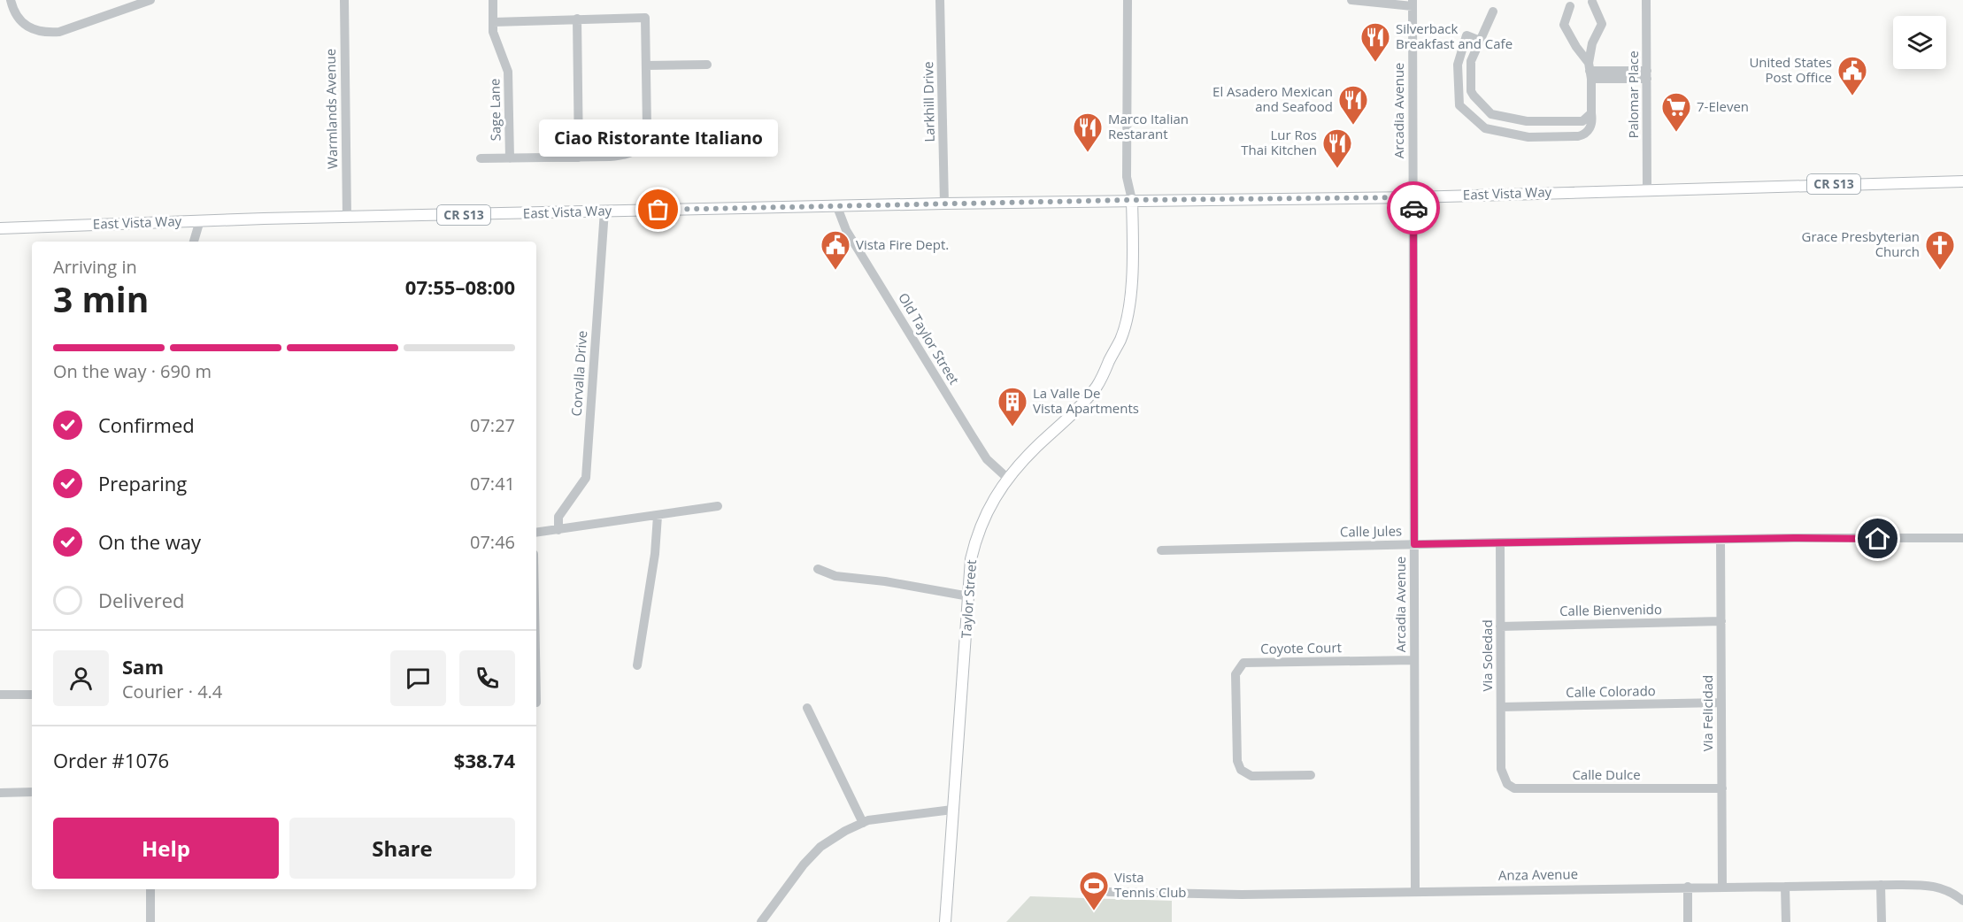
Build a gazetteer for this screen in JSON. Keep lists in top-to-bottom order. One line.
{"streets":{"main road":["CR S13","East Vista Way","Taylor Street"],"street":["Palomar Place","Larkhill Drive","Warmlands Avenue","Sage Lane","Arcadia Avenue","Old Taylor Street","Corvalla Drive","Calle Jules","Calle Bienvenido","Coyote Court","Via Soledad","Calle Colorado","Via Felicidad","Calle Dulce","Anza Avenue"]},"crossings":[["Palomar Place","East Vista Way"],["Larkhill Drive","East Vista Way"],["Warmlands Avenue","East Vista Way"],["Arcadia Avenue","East Vista Way"],["Arcadia Avenue","Calle Jules"],["Arcadia Avenue","Coyote Court"],["Arcadia Avenue","Anza Avenue"],["East Vista Way","Old Taylor Street"],["East Vista Way","Corvalla Drive"],["East Vista Way","Taylor Street"],["Old Taylor Street","Taylor Street"],["Calle Jules","Via Soledad"],["Calle Jules","Via Felicidad"],["Calle Bienvenido","Via Soledad"],["Calle Bienvenido","Via Felicidad"],["Via Soledad","Calle Colorado"],["Via Soledad","Calle Dulce"],["Calle Colorado","Via Felicidad"],["Via Felicidad","Calle Dulce"],["Via Felicidad","Anza Avenue"]],"places":{"restaurant":["Silverback Breakfast and Cafe","El Asadero Mexican and Seafood","Marco Italian Restarant","Lur Ros Thai Kitchen"],"public building":["United States Post Office","Vista Fire Dept."],"supermarket":["7-Eleven"],"other":["Ciao Ristorante Italiano"],"church":["Grace Presbyterian Church"],"building":["La Valle De Vista Apartments"],"sports":["Vista Tennis Club"]},"page":{"bubble":"Ciao Ristorante Italiano","heading":["3 min","Arriving in","07:55–08:00"],"panel":["Sam","Courier · 4.4","Order #1076","$38.74"],"bar":"On the way · 690 m","list":[["Confirmed","07:27"],["Preparing","07:41"],["On the way","07:46"],"Delivered"],"buttons":["Help","Share"]}}
